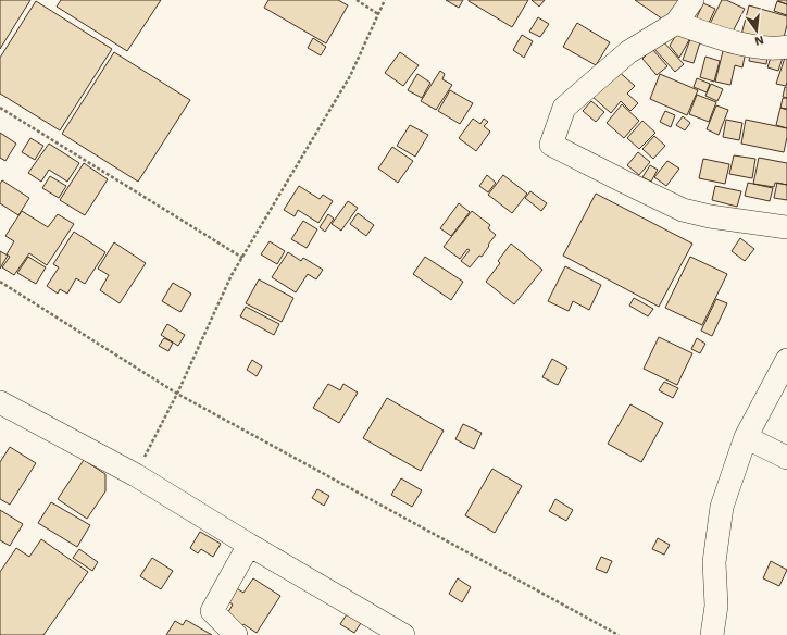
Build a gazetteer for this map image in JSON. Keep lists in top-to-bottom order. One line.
{"north":"bottom"}
